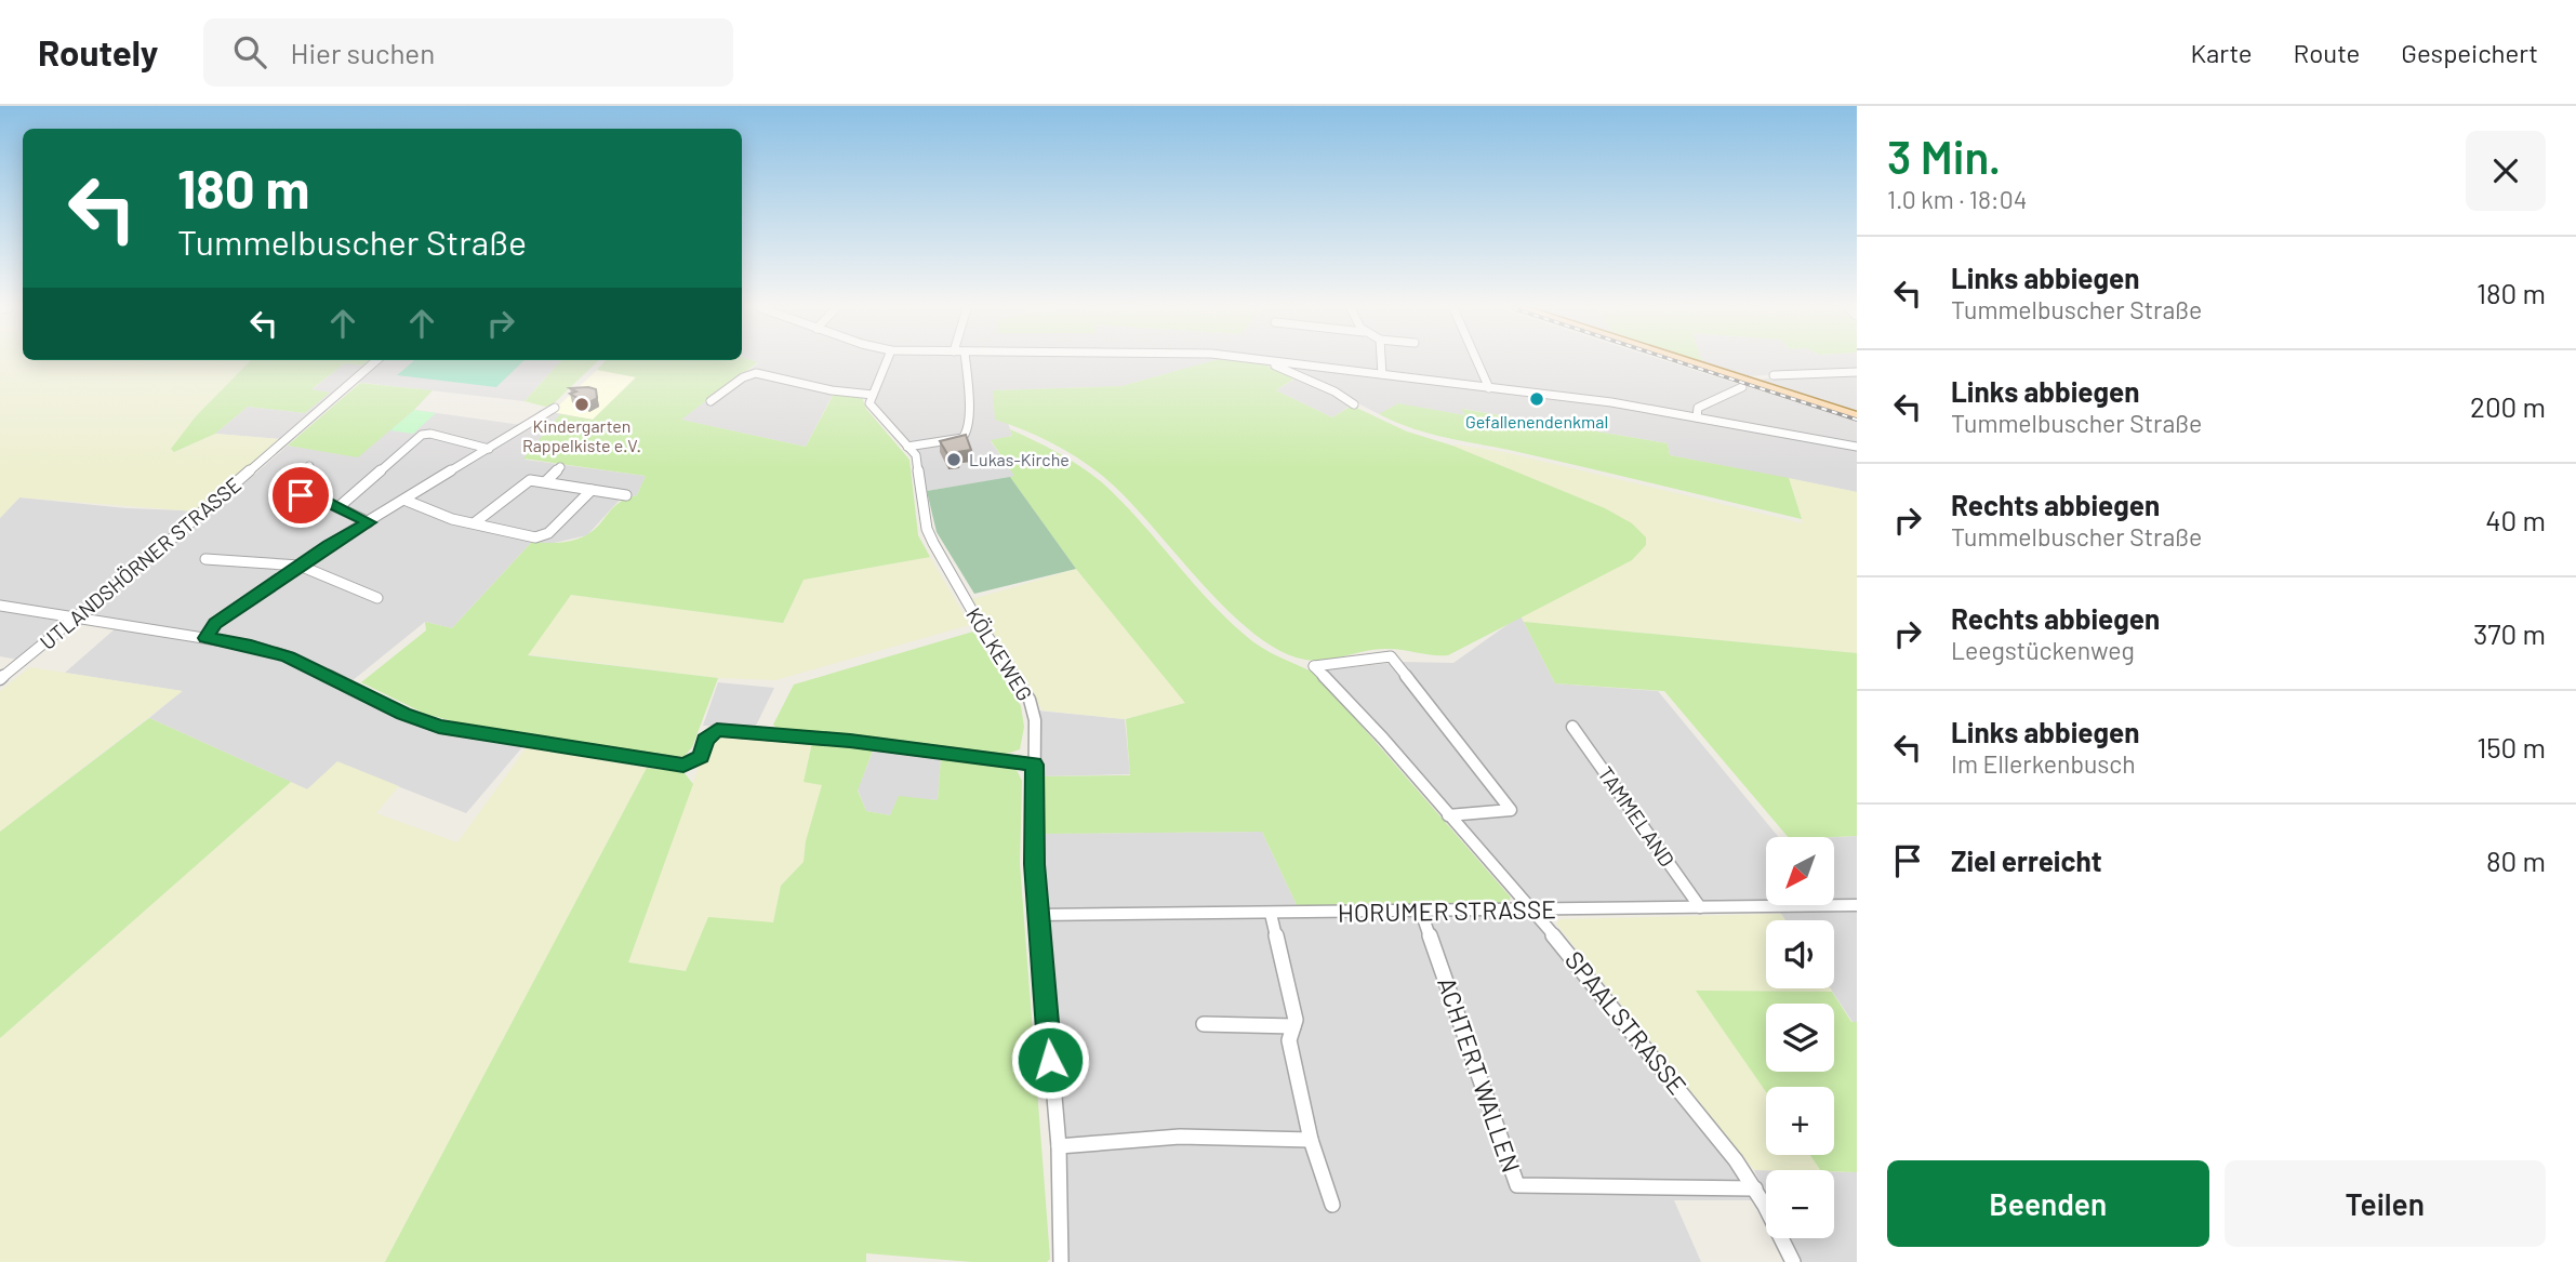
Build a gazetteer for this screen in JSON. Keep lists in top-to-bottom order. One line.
{"streets":{"street":["UTLANDSHÖRNER STRASSE","KÖLKEWEG","TAMMELAND","HORUMER STRASSE","SPAALSTRASSE","ACHTERT WALLEN"]},"crossings":[["KÖLKEWEG","HORUMER STRASSE"],["TAMMELAND","HORUMER STRASSE"],["HORUMER STRASSE","SPAALSTRASSE"],["HORUMER STRASSE","ACHTERT WALLEN"],["SPAALSTRASSE","ACHTERT WALLEN"]],"places":["Gefallenendenkmal","Kindergarten Rappelkiste e.V.","Lukas-Kirche"],"north":"bottom left","page":{"header":"Routely","search":"Hier suchen","nav":["Karte","Route","Gespeichert"],"heading":["3 Min.","1.0 km · 18:04"],"turn":["180 m","Tummelbuscher Straße"],"list":[{"name":"Links abbiegen","note":"Tummelbuscher Straße","value":"180 m"},{"name":"Links abbiegen","note":"Tummelbuscher Straße","value":"200 m"},{"name":"Rechts abbiegen","note":"Tummelbuscher Straße","value":"40 m"},{"name":"Rechts abbiegen","note":"Leegstückenweg","value":"370 m"},{"name":"Links abbiegen","note":"Im Ellerkenbusch","value":"150 m"},{"name":"Ziel erreicht","value":"80 m"}],"map_buttons":["+","−"],"buttons":["Beenden","Teilen"]}}
